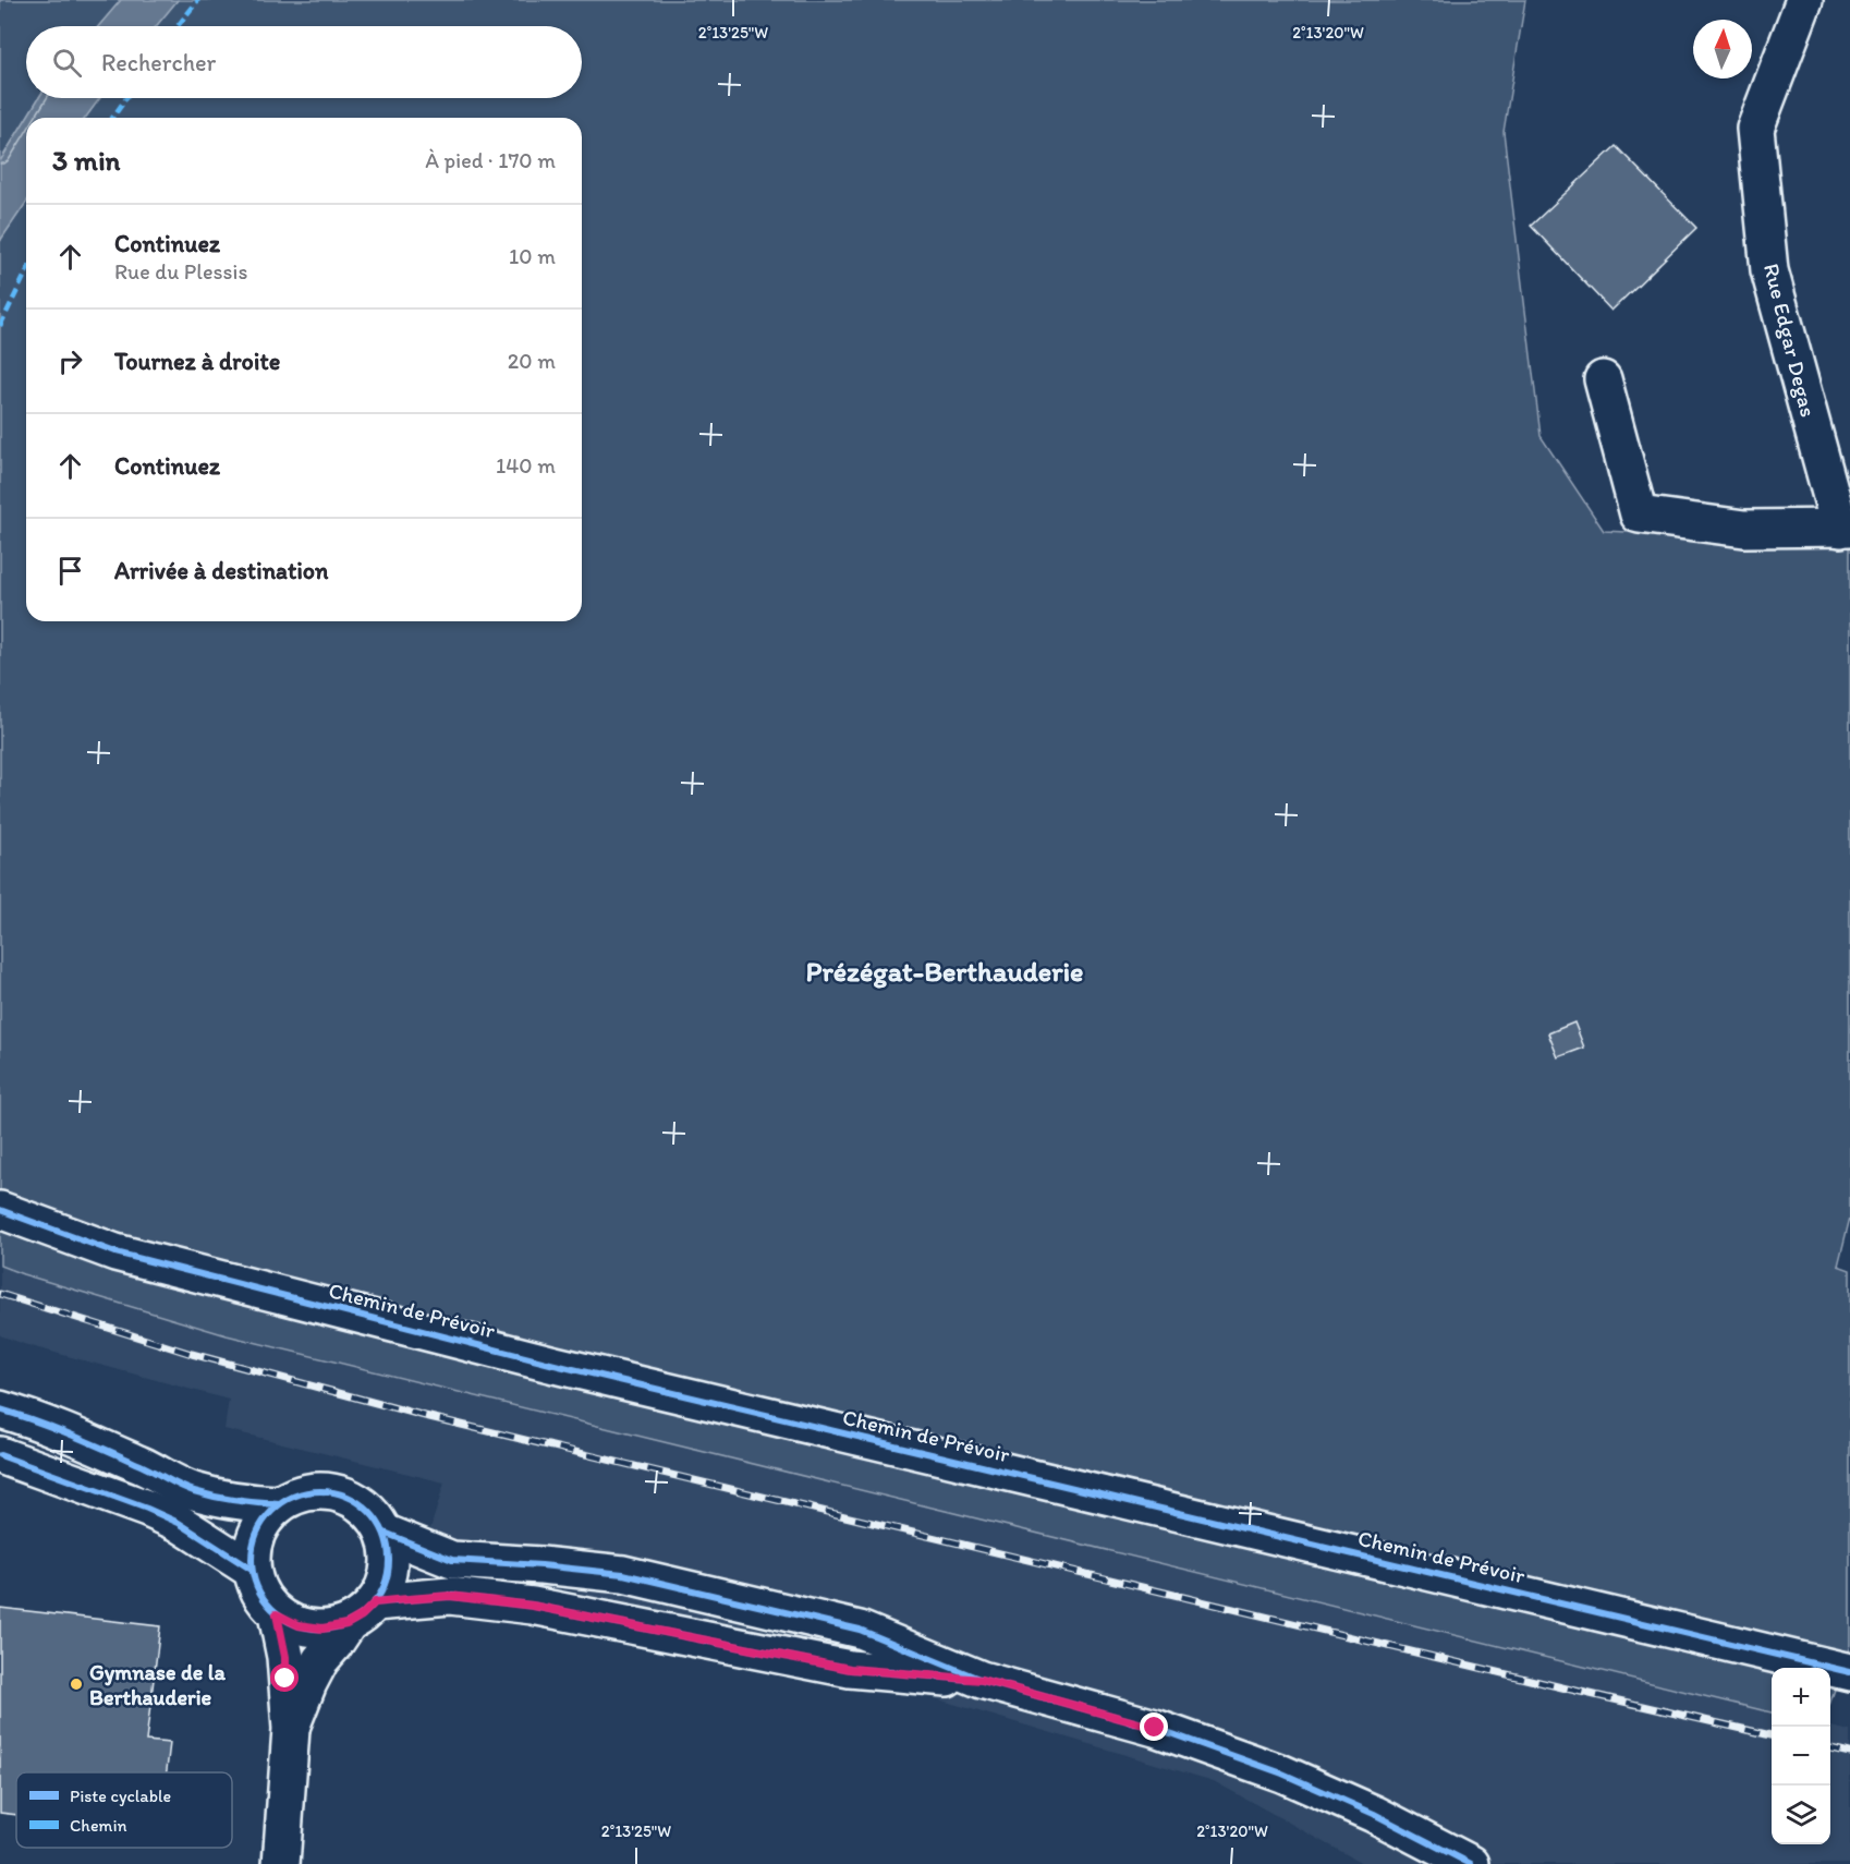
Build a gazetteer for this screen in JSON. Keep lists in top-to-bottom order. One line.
{"streets":{"street":["Rue Edgar Degas","Chemin de Prévoir"]},"districts":["Prézégat-Berthauderie"],"places":["Gymnase de la Berthauderie"],"legend":["Piste cyclable","Chemin"],"north":"top","page":{"search":"Rechercher","heading":["3 min","À pied · 170 m"],"list":[["Continuez","Rue du Plessis","10 m"],["Tournez à droite","20 m"],["Continuez","140 m"],"Arrivée à destination"],"map_buttons":["+","−"]},"coordinates":["2°13'25\"W","2°13'20\"W"]}
